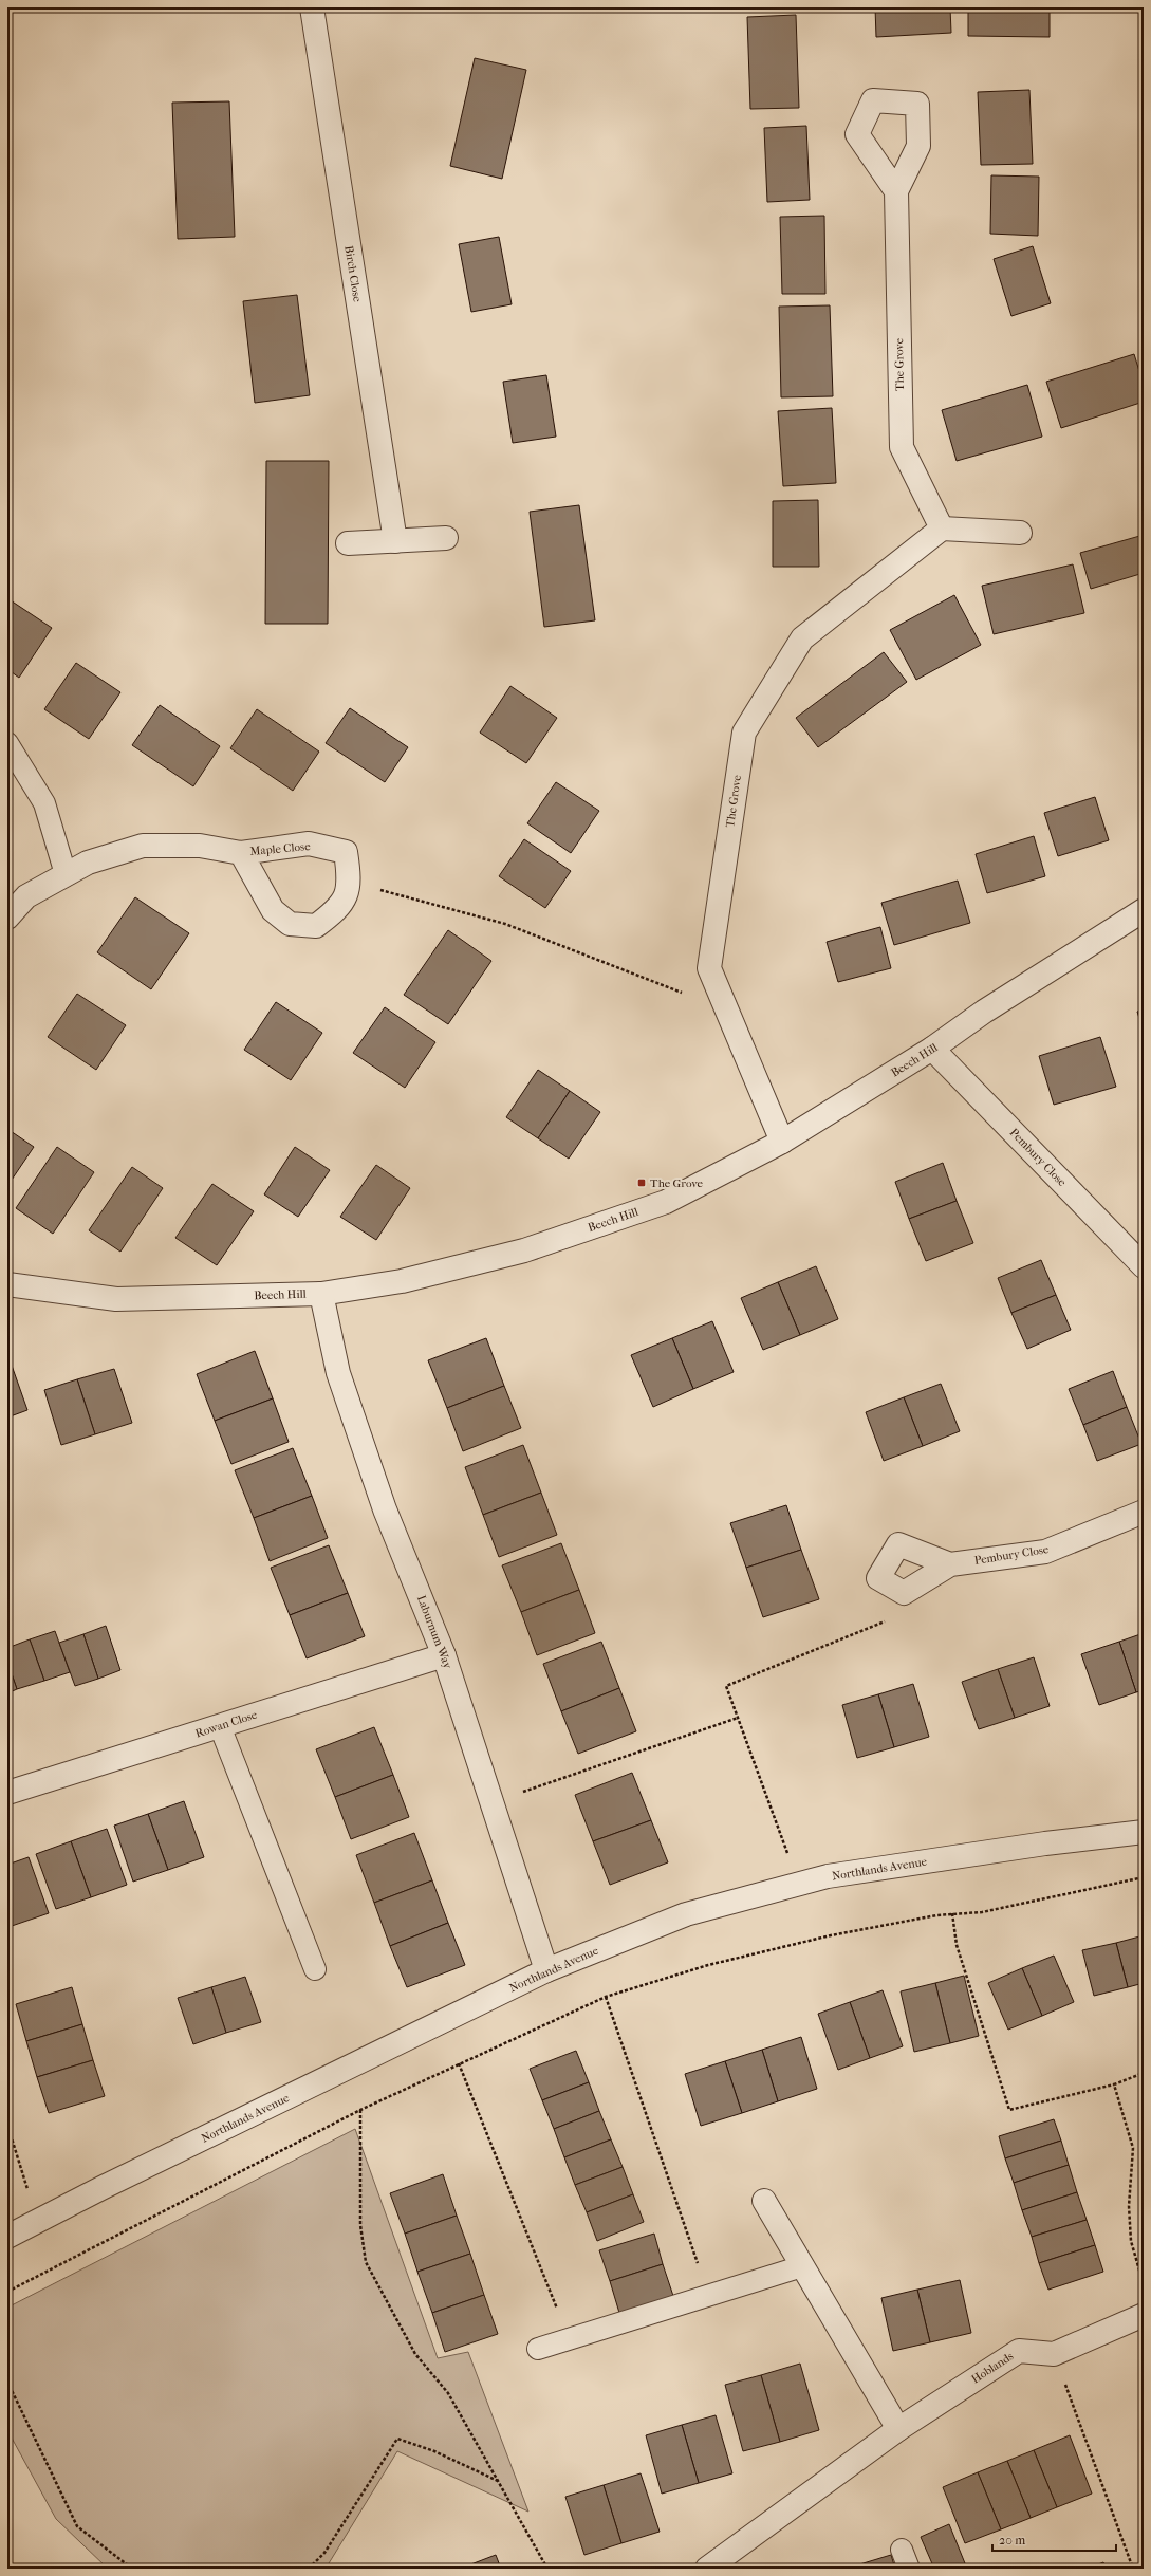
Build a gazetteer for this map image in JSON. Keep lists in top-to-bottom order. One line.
{"streets":{"street":["Birch Close","The Grove","Maple Close","Beech Hill","Pembury Close","Laburnum Way","Rowan Close","Northlands Avenue","Hoblands"]},"crossings":[["The Grove","Beech Hill"],["Beech Hill","Pembury Close"],["Beech Hill","Laburnum Way"],["Laburnum Way","Rowan Close"],["Laburnum Way","Northlands Avenue"]],"places":{"transit":["The Grove"]},"scale_bar":"20 m"}
